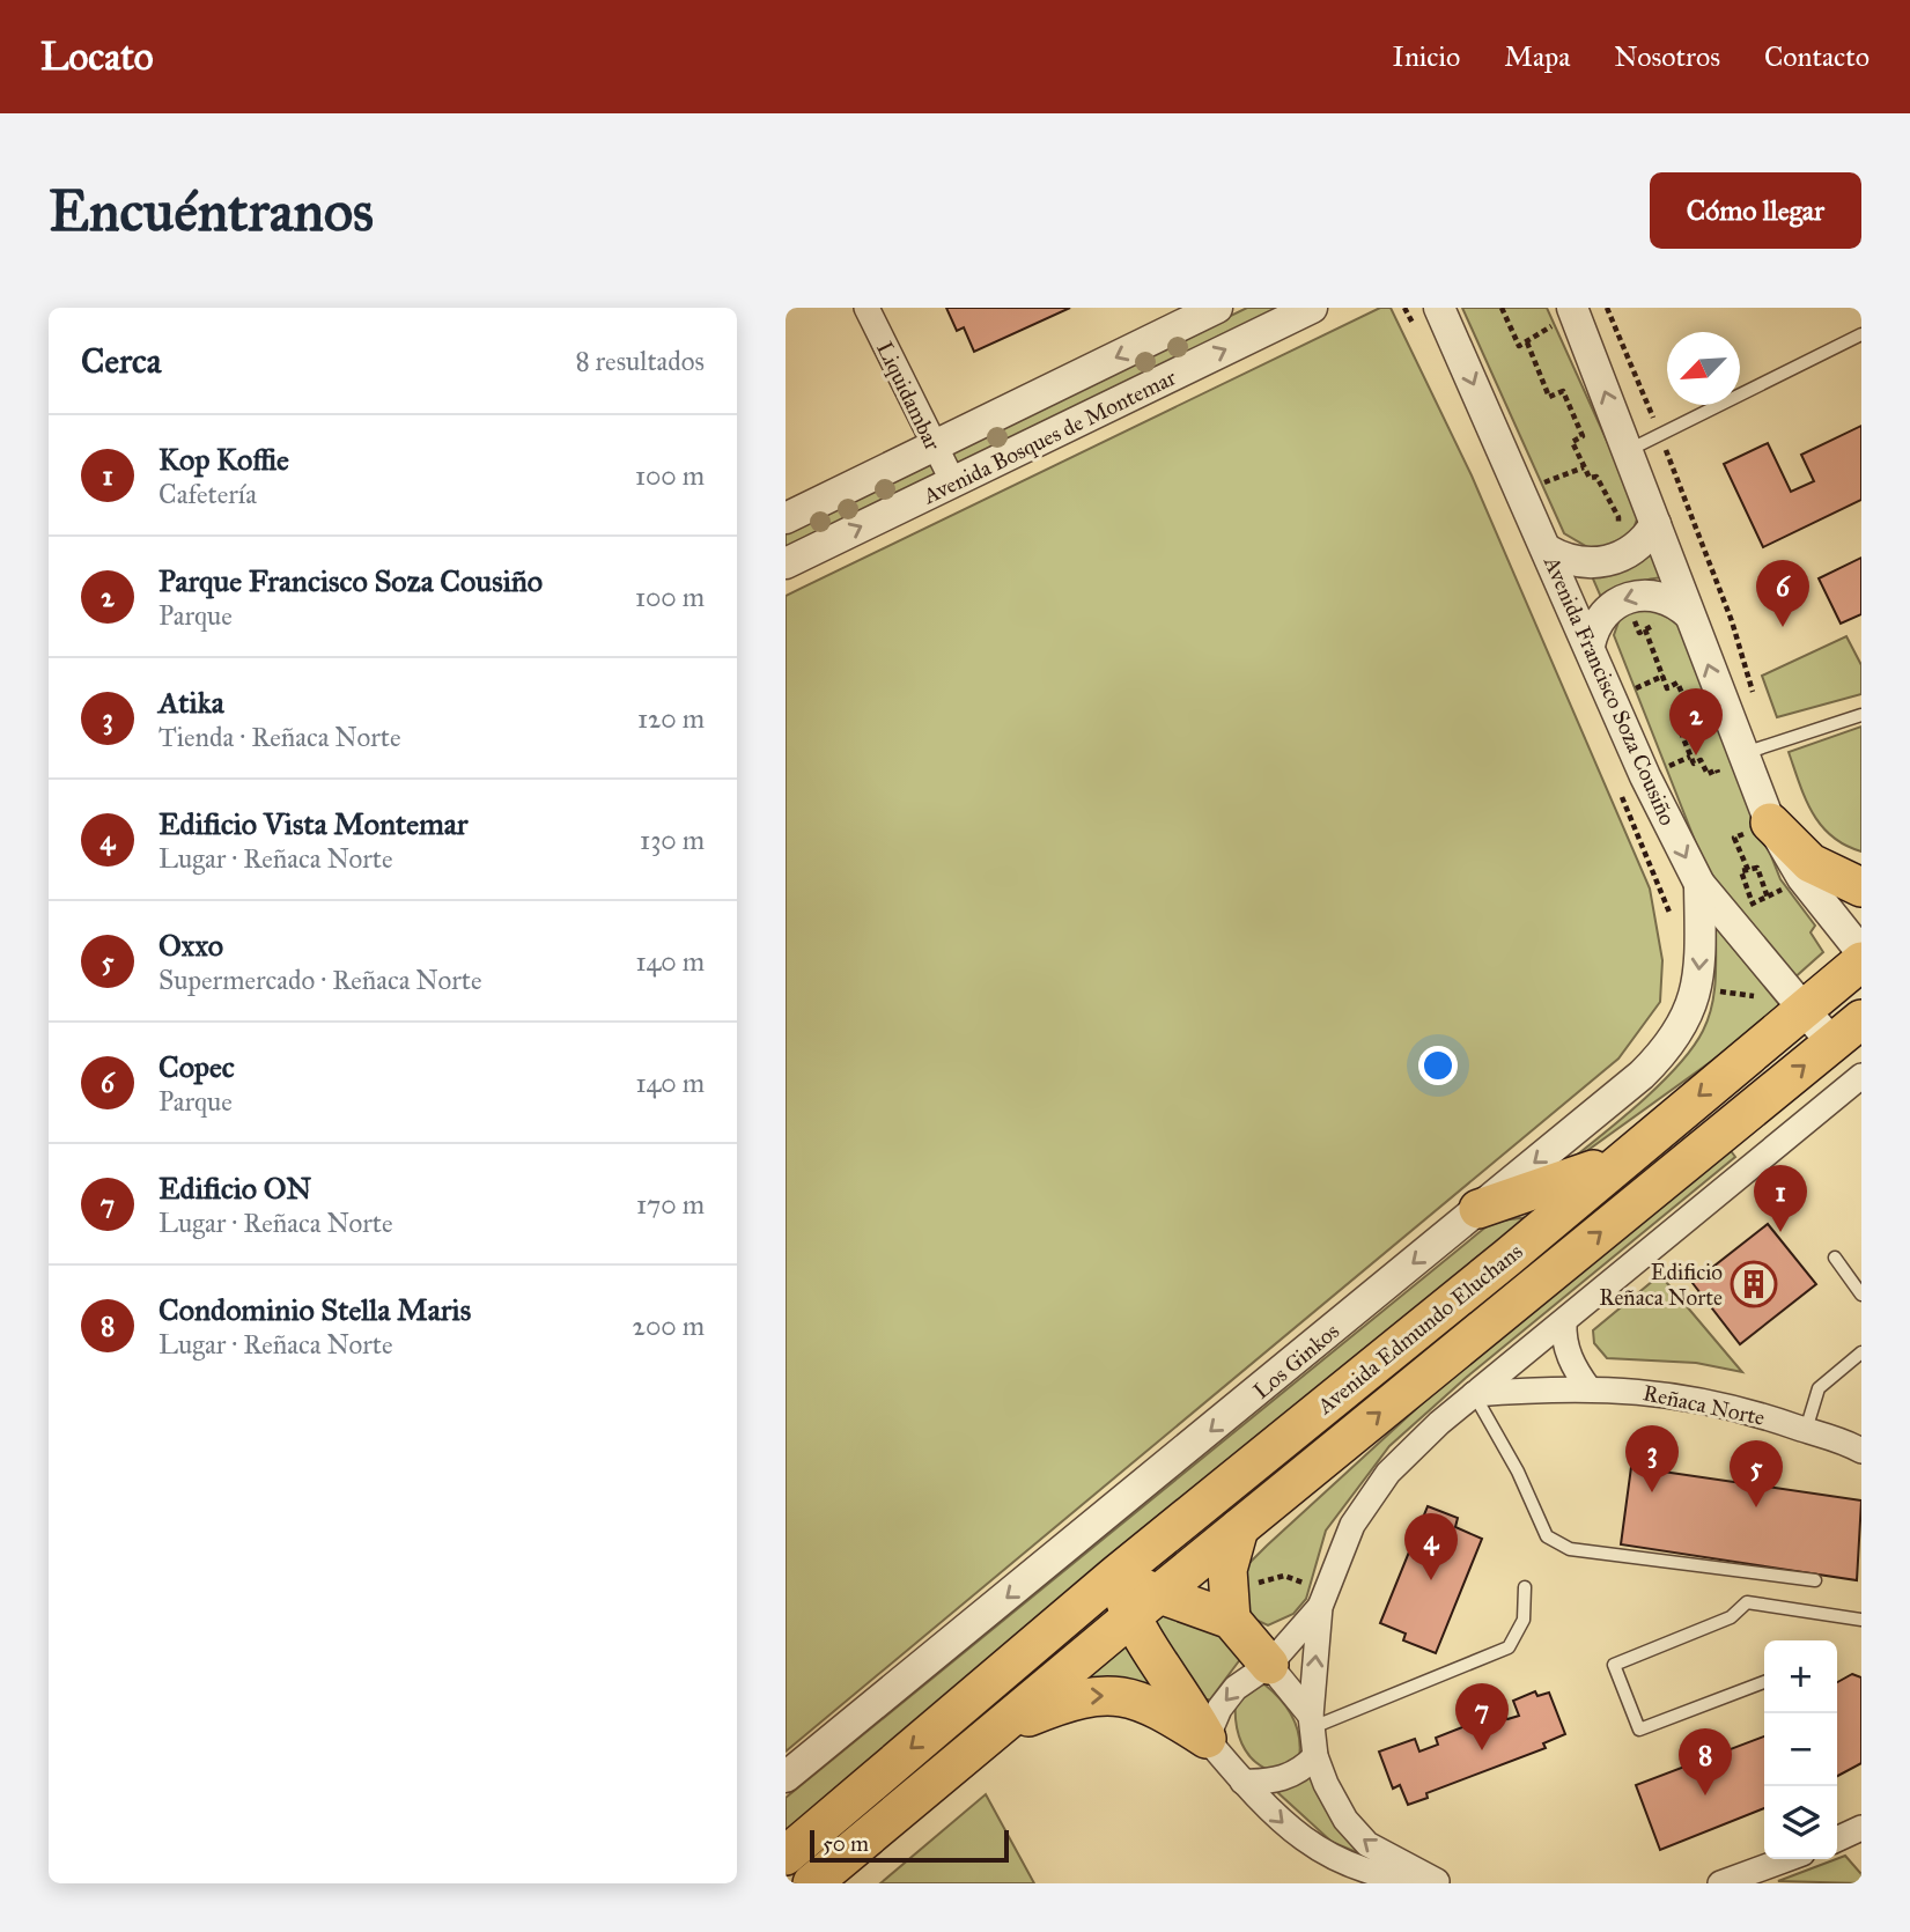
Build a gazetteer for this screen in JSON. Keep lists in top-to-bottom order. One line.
{"streets":{"main road":["Avenida Edmundo Eluchans"],"street":["Liquidambar","Avenida Bosques de Montemar","Avenida Francisco Soza Cousiño","Los Ginkos","Reñaca Norte"]},"crossings":[["Liquidambar","Avenida Bosques de Montemar"],["Avenida Francisco Soza Cousiño","Avenida Edmundo Eluchans"],["Avenida Francisco Soza Cousiño","Los Ginkos"]],"places":{"building":["Edificio Reñaca Norte"]},"scale_bar":"50 m","north":"bottom left","page":{"header":"Locato","nav":["Inicio","Mapa","Nosotros","Contacto"],"buttons":"Cómo llegar","title":"Encuéntranos","heading":["Cerca","8 resultados"],"list":[{"mark":"1","name":"Kop Koffie","note":"Cafetería","value":"100 m"},{"mark":"2","name":"Parque Francisco Soza Cousiño","note":"Parque","value":"100 m"},{"mark":"3","name":"Atika","note":"Tienda · Reñaca Norte","value":"120 m"},{"mark":"4","name":"Edificio Vista Montemar","note":"Lugar · Reñaca Norte","value":"130 m"},{"mark":"5","name":"Oxxo","note":"Supermercado · Reñaca Norte","value":"140 m"},{"mark":"6","name":"Copec","note":"Parque","value":"140 m"},{"mark":"7","name":"Edificio ON","note":"Lugar · Reñaca Norte","value":"170 m"},{"mark":"8","name":"Condominio Stella Maris","note":"Lugar · Reñaca Norte","value":"200 m"}],"pins":["6","2","1","3","5","4","7","8"],"map_buttons":["+","−"],"scale":"50 m"}}
